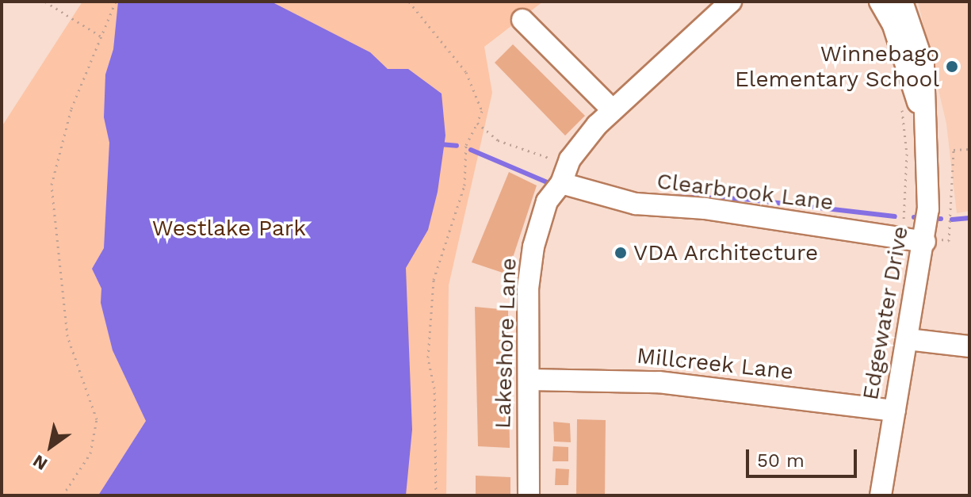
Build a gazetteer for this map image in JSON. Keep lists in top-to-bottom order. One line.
{"streets":{"street":["Clearbrook Lane","Edgewater Drive","Lakeshore Lane","Millcreek Lane"]},"crossings":[["Clearbrook Lane","Edgewater Drive"],["Clearbrook Lane","Lakeshore Lane"],["Edgewater Drive","Millcreek Lane"],["Lakeshore Lane","Millcreek Lane"]],"parks":["Westlake Park"],"places":["Winnebago Elementary School","VDA Architecture"],"scale_bar":"50 m","north":"bottom left"}
